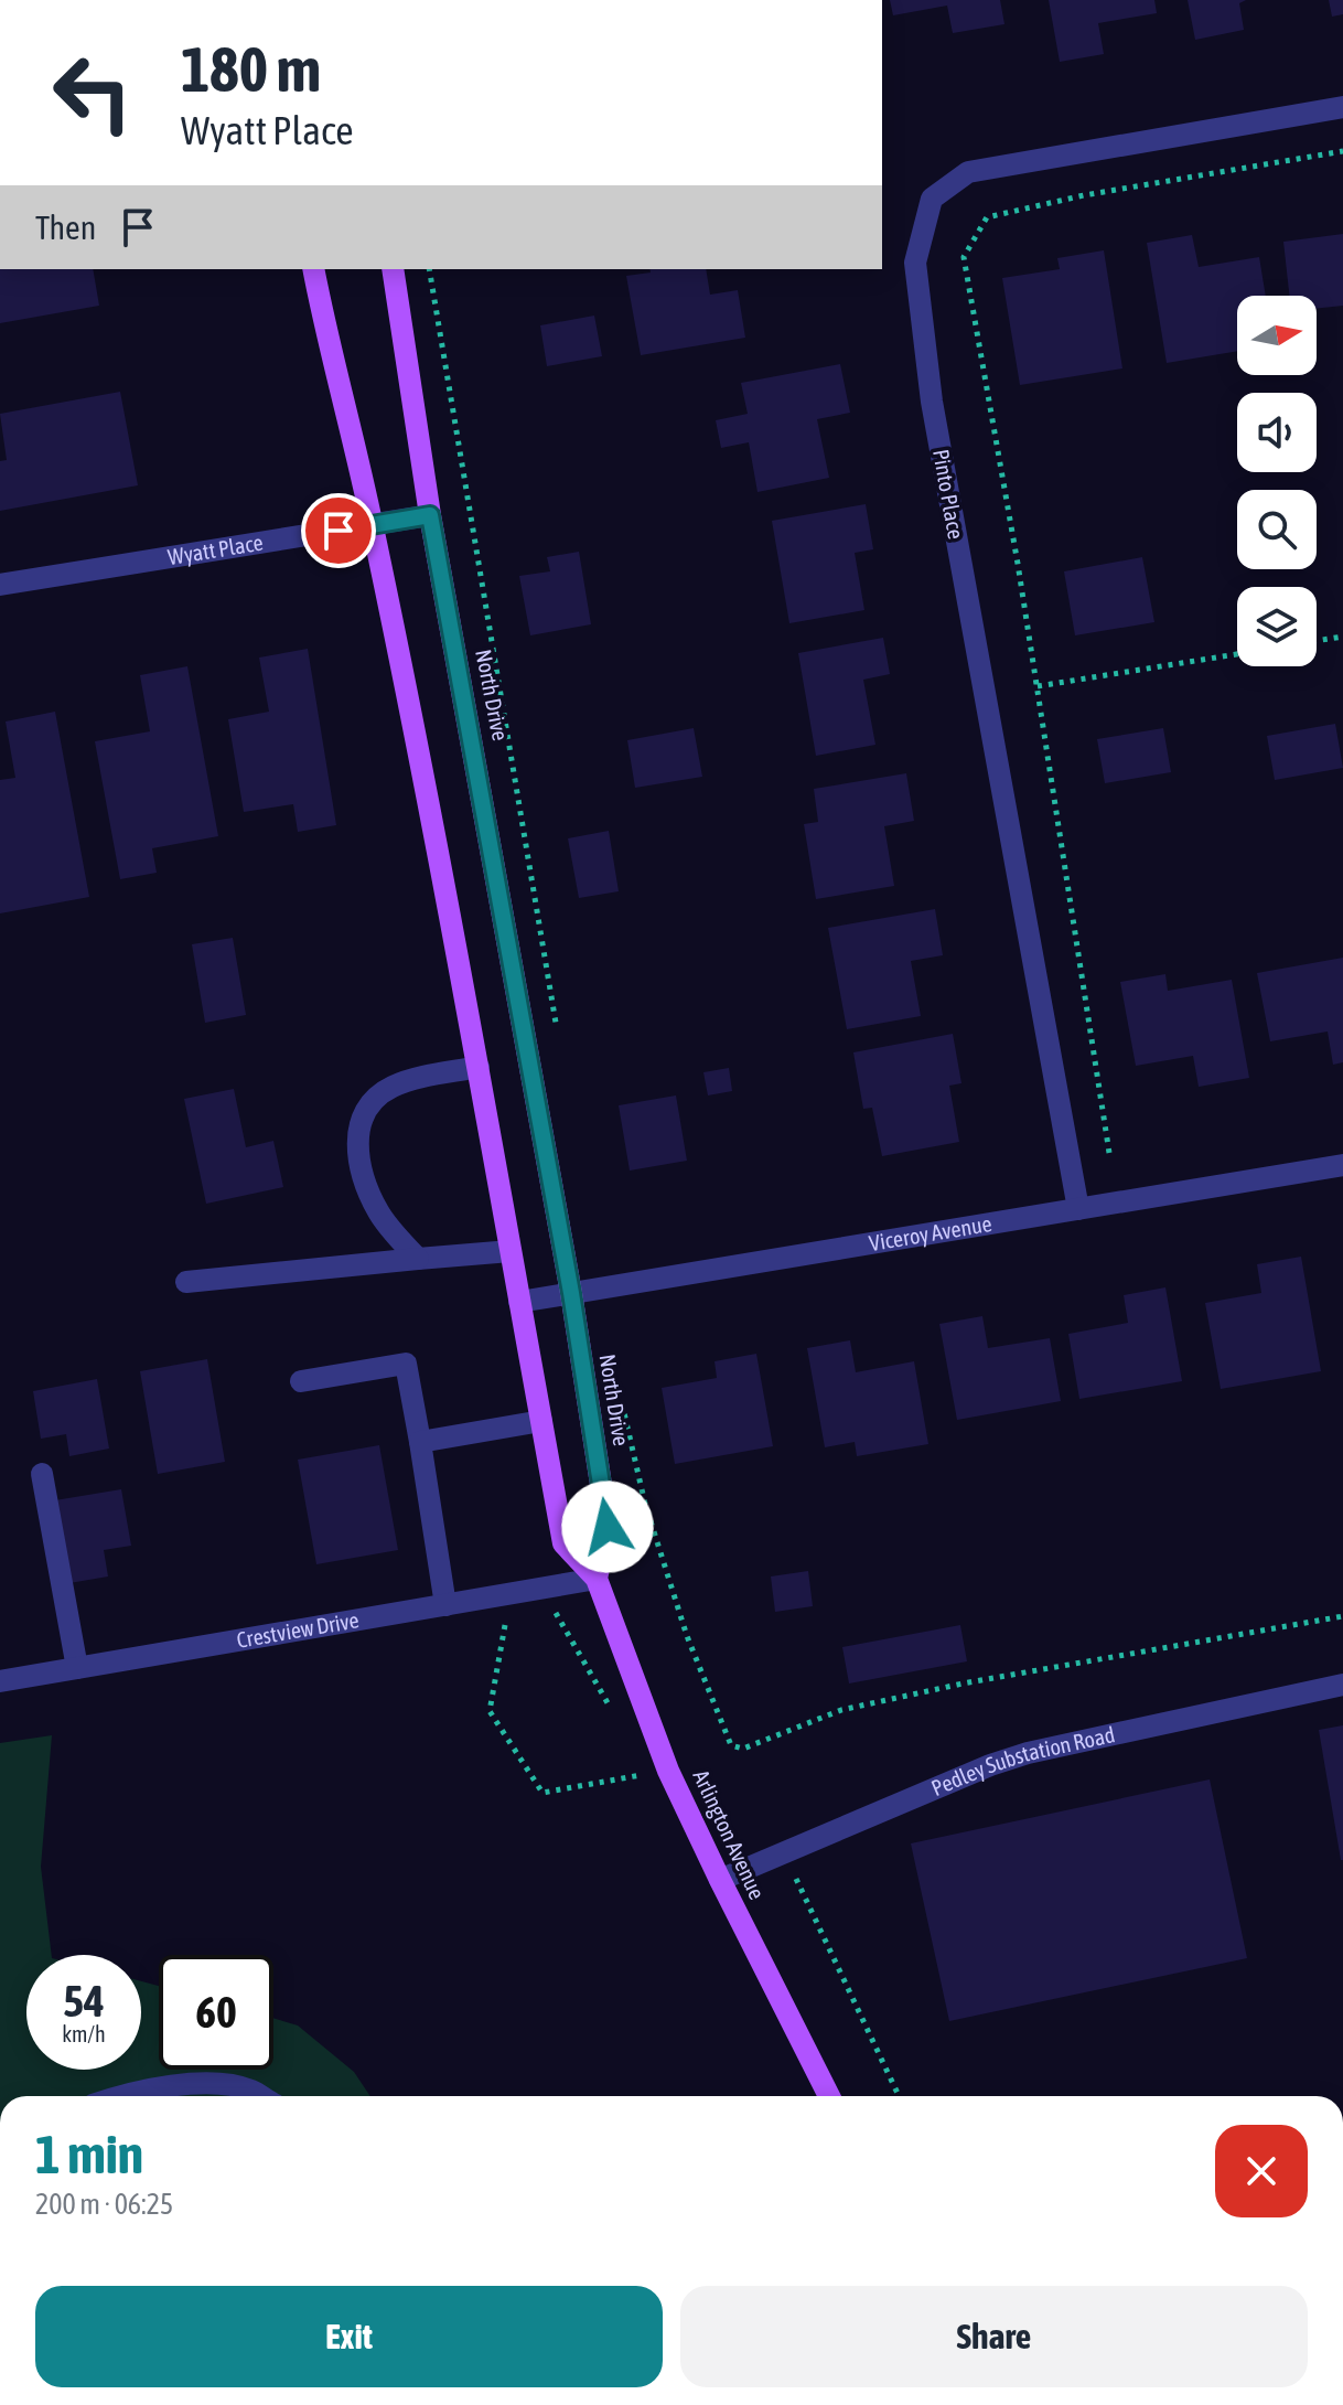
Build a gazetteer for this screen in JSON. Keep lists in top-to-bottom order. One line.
{"streets":{"main road":["North Drive","Arlington Avenue"],"street":["Pinto Place","Wyatt Place","Viceroy Avenue","Crestview Drive","Pedley Substation Road"]},"crossings":[["Pinto Place","Viceroy Avenue"],["Wyatt Place","North Drive"],["North Drive","Viceroy Avenue"],["North Drive","Crestview Drive"],["North Drive","Arlington Avenue"],["Crestview Drive","Arlington Avenue"],["Pedley Substation Road","Arlington Avenue"]],"north":"right","page":{"turn":["180 m","Wyatt Place"],"then":"Then","speed":"54 km/h","limit":"60","heading":["1 min","200 m · 06:25"],"buttons":["Exit","Share"]}}
